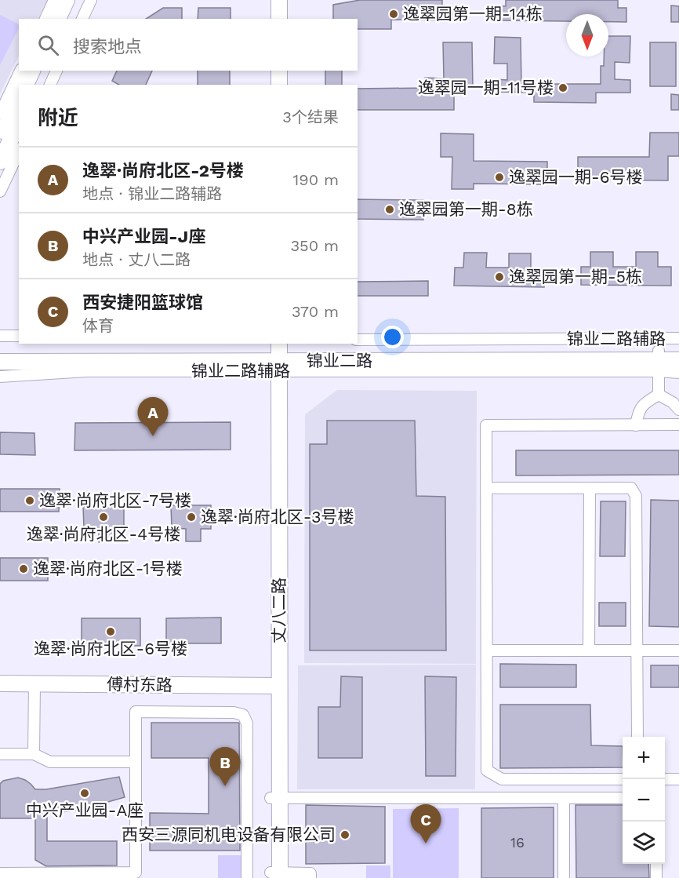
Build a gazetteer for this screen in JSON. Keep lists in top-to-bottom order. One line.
{"streets":{"main road":["锦业二路","丈八二路","傅村东路"],"street":["锦业二路辅路"]},"crossings":[["锦业二路辅路","锦业二路"],["锦业二路辅路","丈八二路"],["锦业二路","丈八二路"],["丈八二路","傅村东路"]],"places":["逸翠园第一期-14栋","逸翠园一期-11号楼","逸翠园一期-6号楼","逸翠园第一期-8栋","逸翠园第一期-5栋","逸翠·尚府北区-7号楼","逸翠·尚府北区-4号楼","逸翠·尚府北区-3号楼","逸翠·尚府北区-1号楼","逸翠·尚府北区-6号楼","中兴产业园-A座","西安三源同机电设备有限公司"],"house_numbers":["16"],"north":"bottom","page":{"search":"搜索地点","heading":["附近","3个结果"],"list":[{"mark":"A","name":"逸翠·尚府北区-2号楼","note":"地点 · 锦业二路辅路","value":"190 m"},{"mark":"B","name":"中兴产业园-J座","note":"地点 · 丈八二路","value":"350 m"},{"mark":"C","name":"西安捷阳篮球馆","note":"体育","value":"370 m"}],"pins":["A","B","C"],"map_buttons":["+","−"]}}
